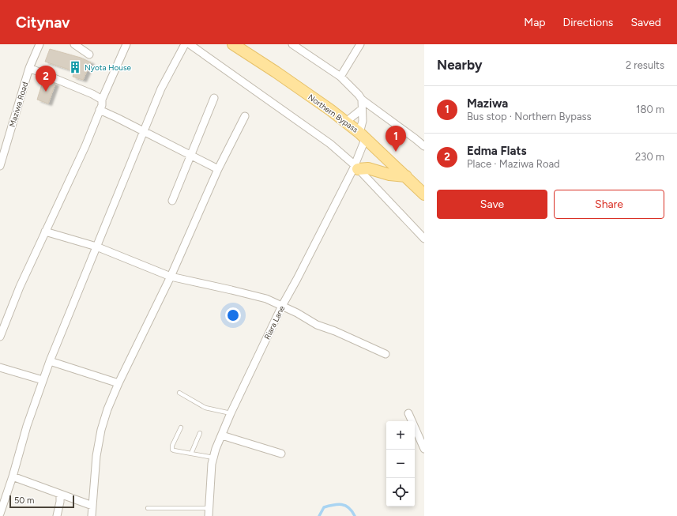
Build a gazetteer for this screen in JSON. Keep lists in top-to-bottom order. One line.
{"streets":{"main road":["Northern Bypass"],"street":["Maziwa Road","Riara Lane"]},"crossings":[["Northern Bypass","Riara Lane"]],"places":{"building":["Nyota House"]},"scale_bar":"50 m","page":{"header":"Citynav","nav":["Map","Directions","Saved"],"heading":["Nearby","2 results"],"pins":["2","1"],"list":[{"mark":"1","name":"Maziwa","note":"Bus stop · Northern Bypass","value":"180 m"},{"mark":"2","name":"Edma Flats","note":"Place · Maziwa Road","value":"230 m"}],"buttons":["Save","Share"],"map_buttons":["+","−"],"scale":"50 m"}}
